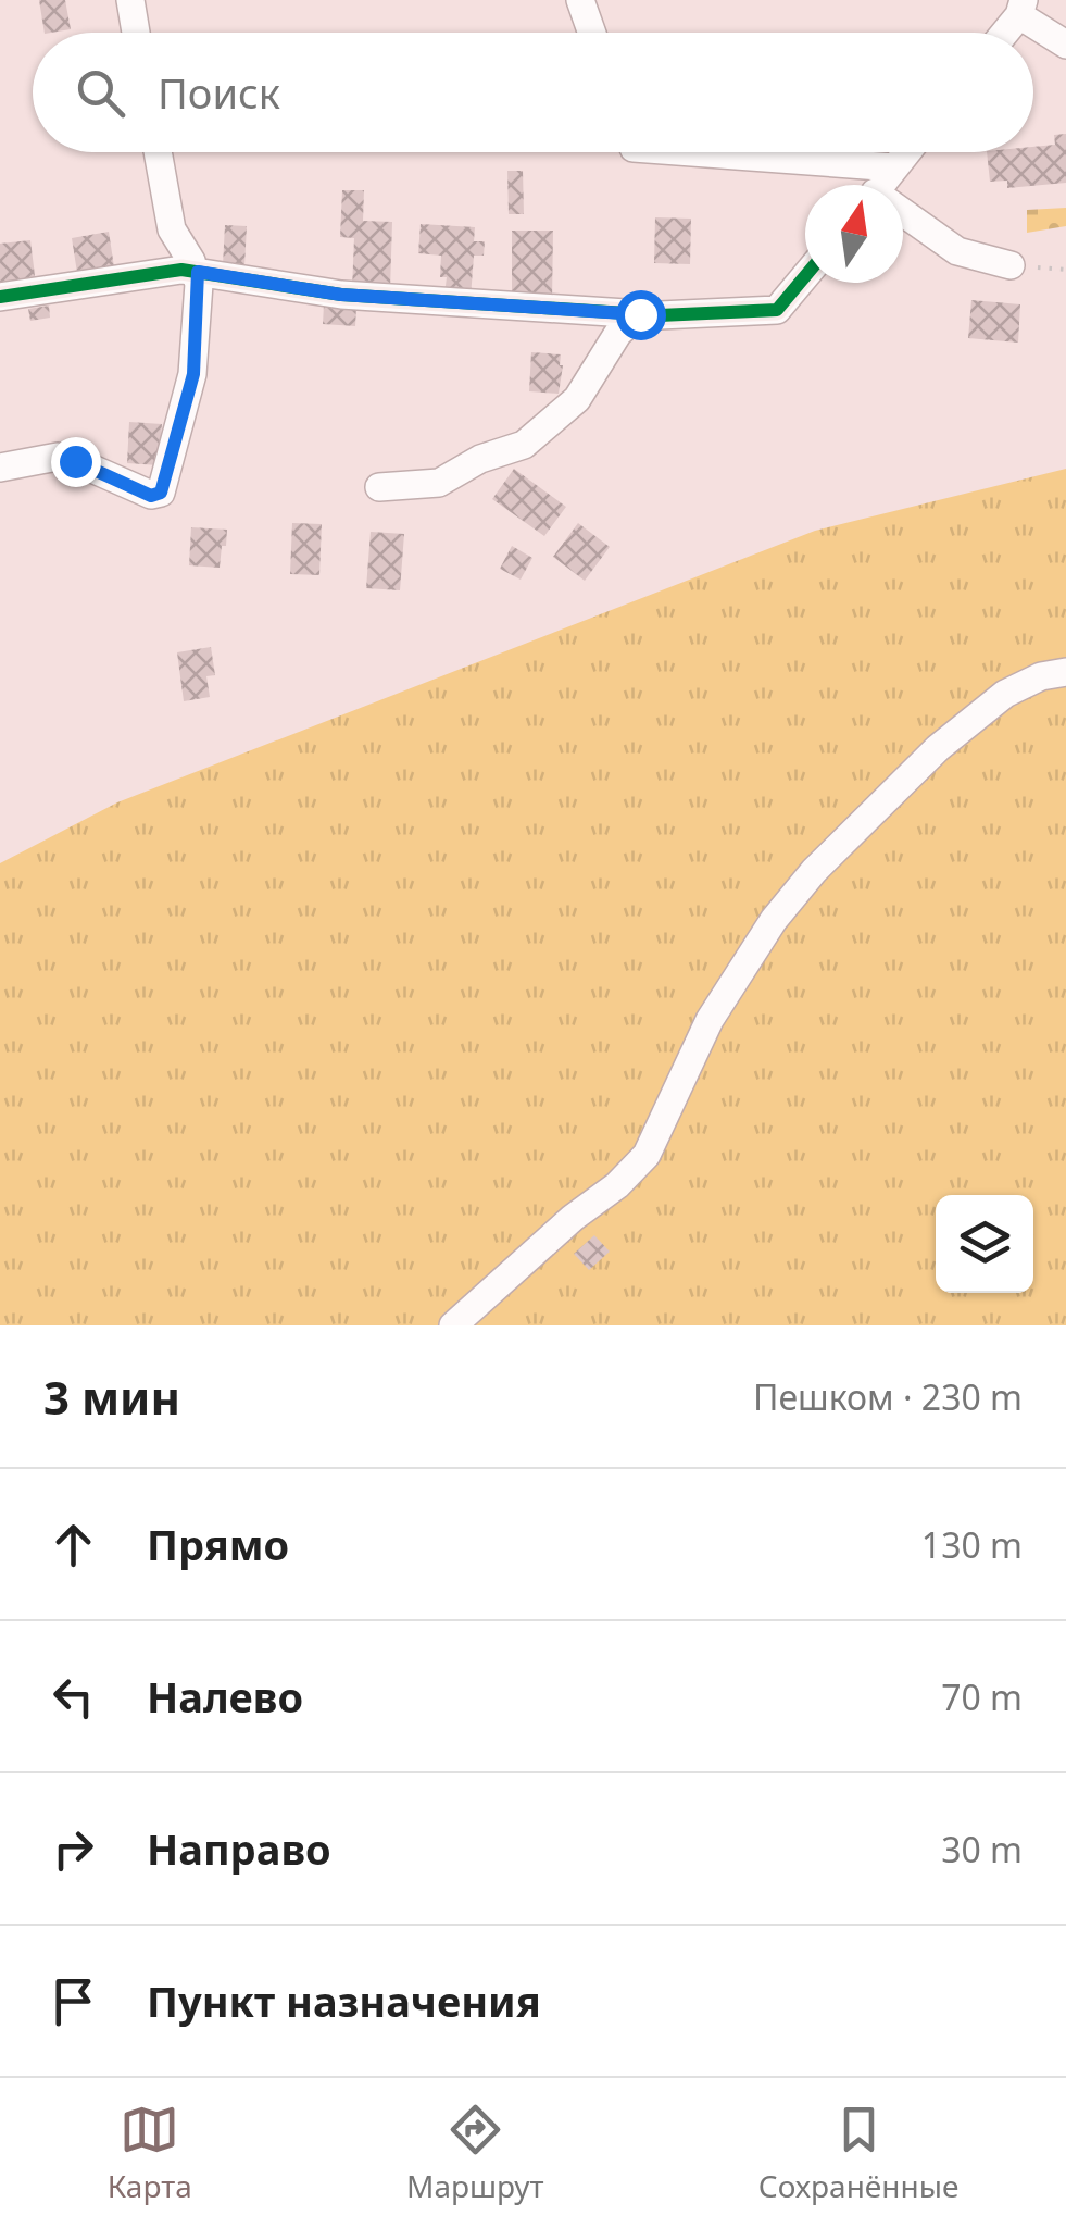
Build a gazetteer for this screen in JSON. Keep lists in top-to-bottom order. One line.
{"north":"top","page":{"search":"Поиск","heading":["3 мин","Пешком · 230 m"],"list":[["Прямо","130 m"],["Налево","70 m"],["Направо","30 m"],"Пункт назначения"],"nav":["Карта","Маршрут","Сохранённые"]}}
